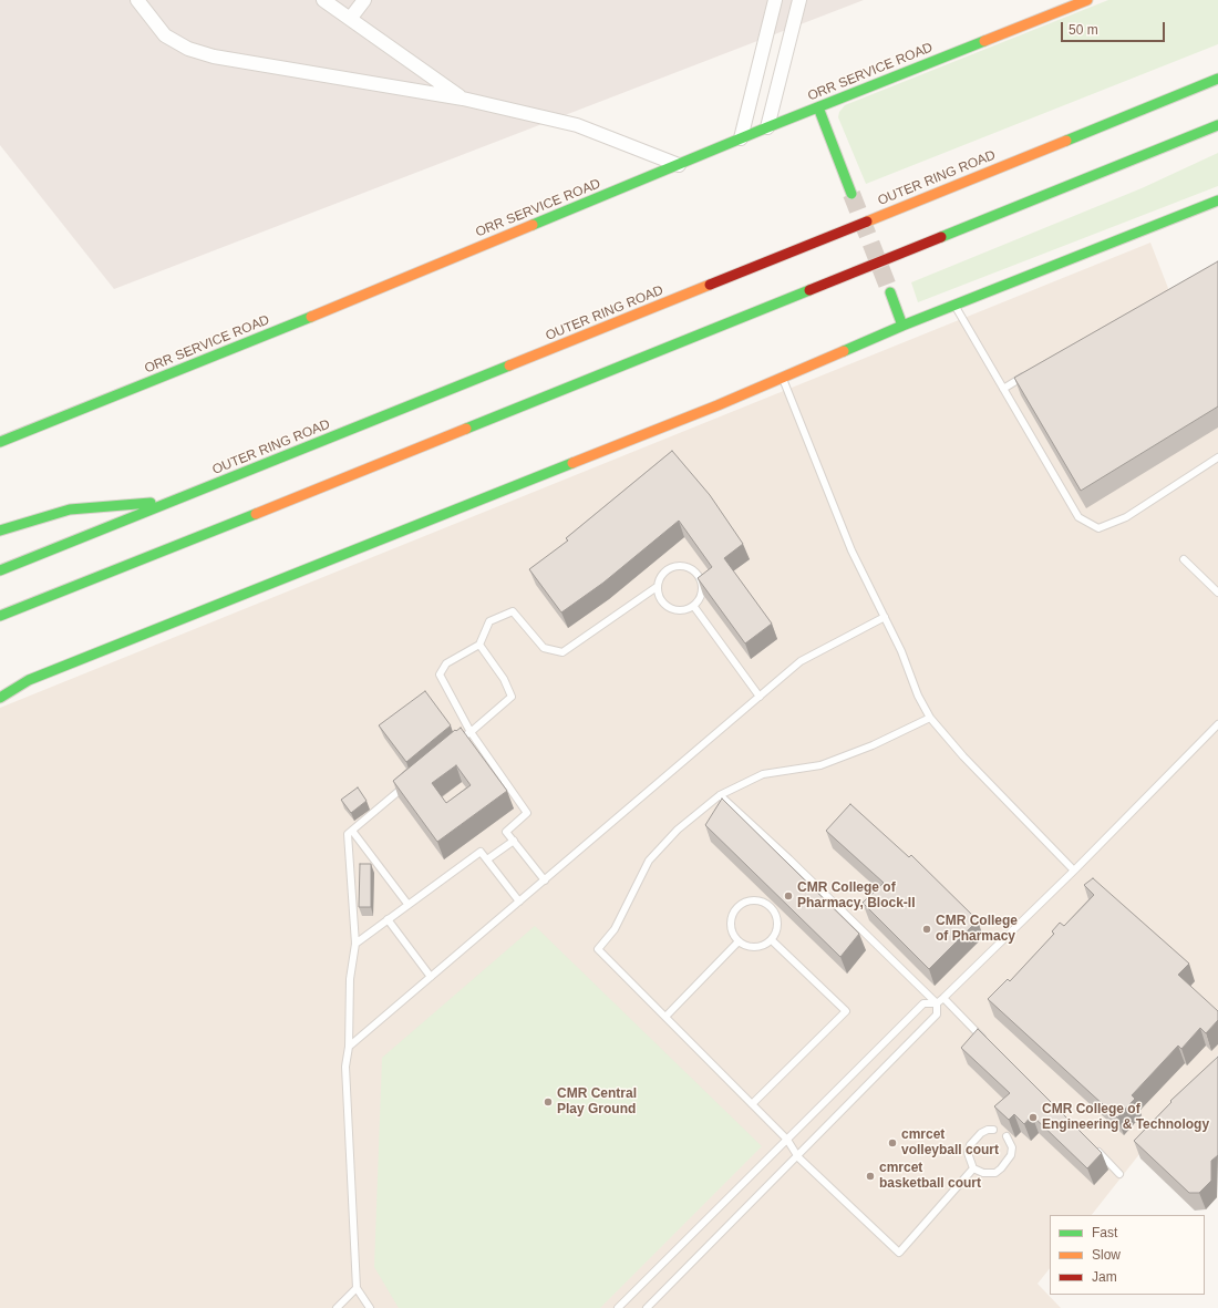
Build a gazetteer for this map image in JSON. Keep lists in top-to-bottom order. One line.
{"streets":{"main road":["ORR SERVICE ROAD","OUTER RING ROAD"]},"places":["CMR College of Pharmacy, Block-II","CMR College of Pharmacy","CMR Central Play Ground","CMR College of Engineering & Technology","cmrcet volleyball court","cmrcet basketball court"],"legend":["Fast","Slow","Jam"],"scale_bar":"50 m"}
